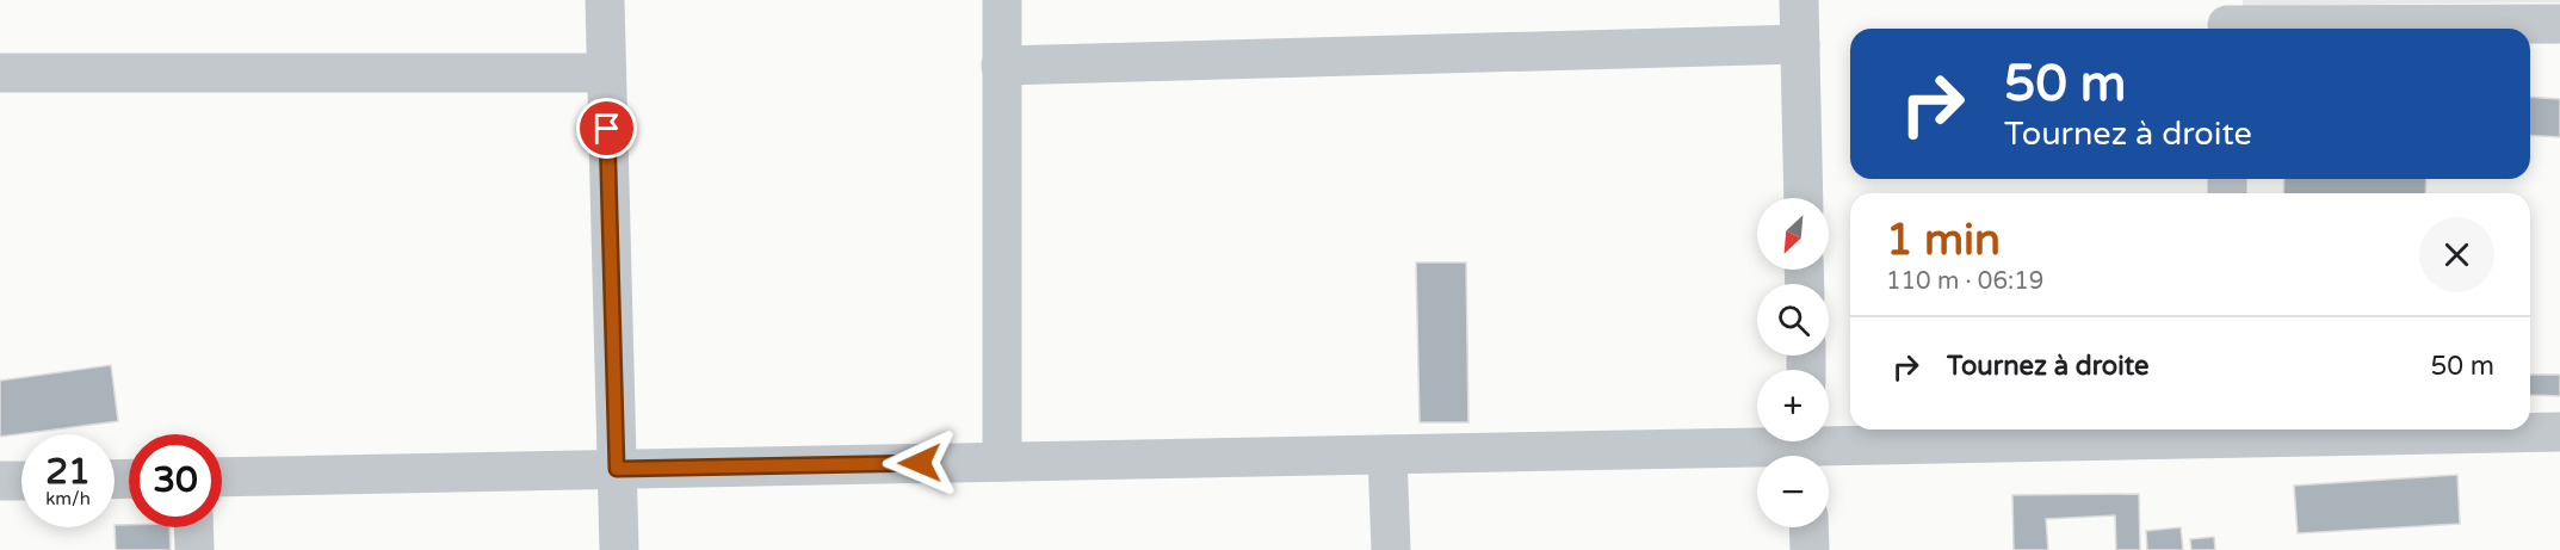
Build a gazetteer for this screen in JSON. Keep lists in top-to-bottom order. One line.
{"north":"bottom left","page":{"turn":["50 m","Tournez à droite"],"heading":["1 min","110 m · 06:19"],"map_buttons":["+","−"],"list":[{"name":"Tournez à droite","value":"50 m"}],"speed":"21 km/h","limit":"30"}}
